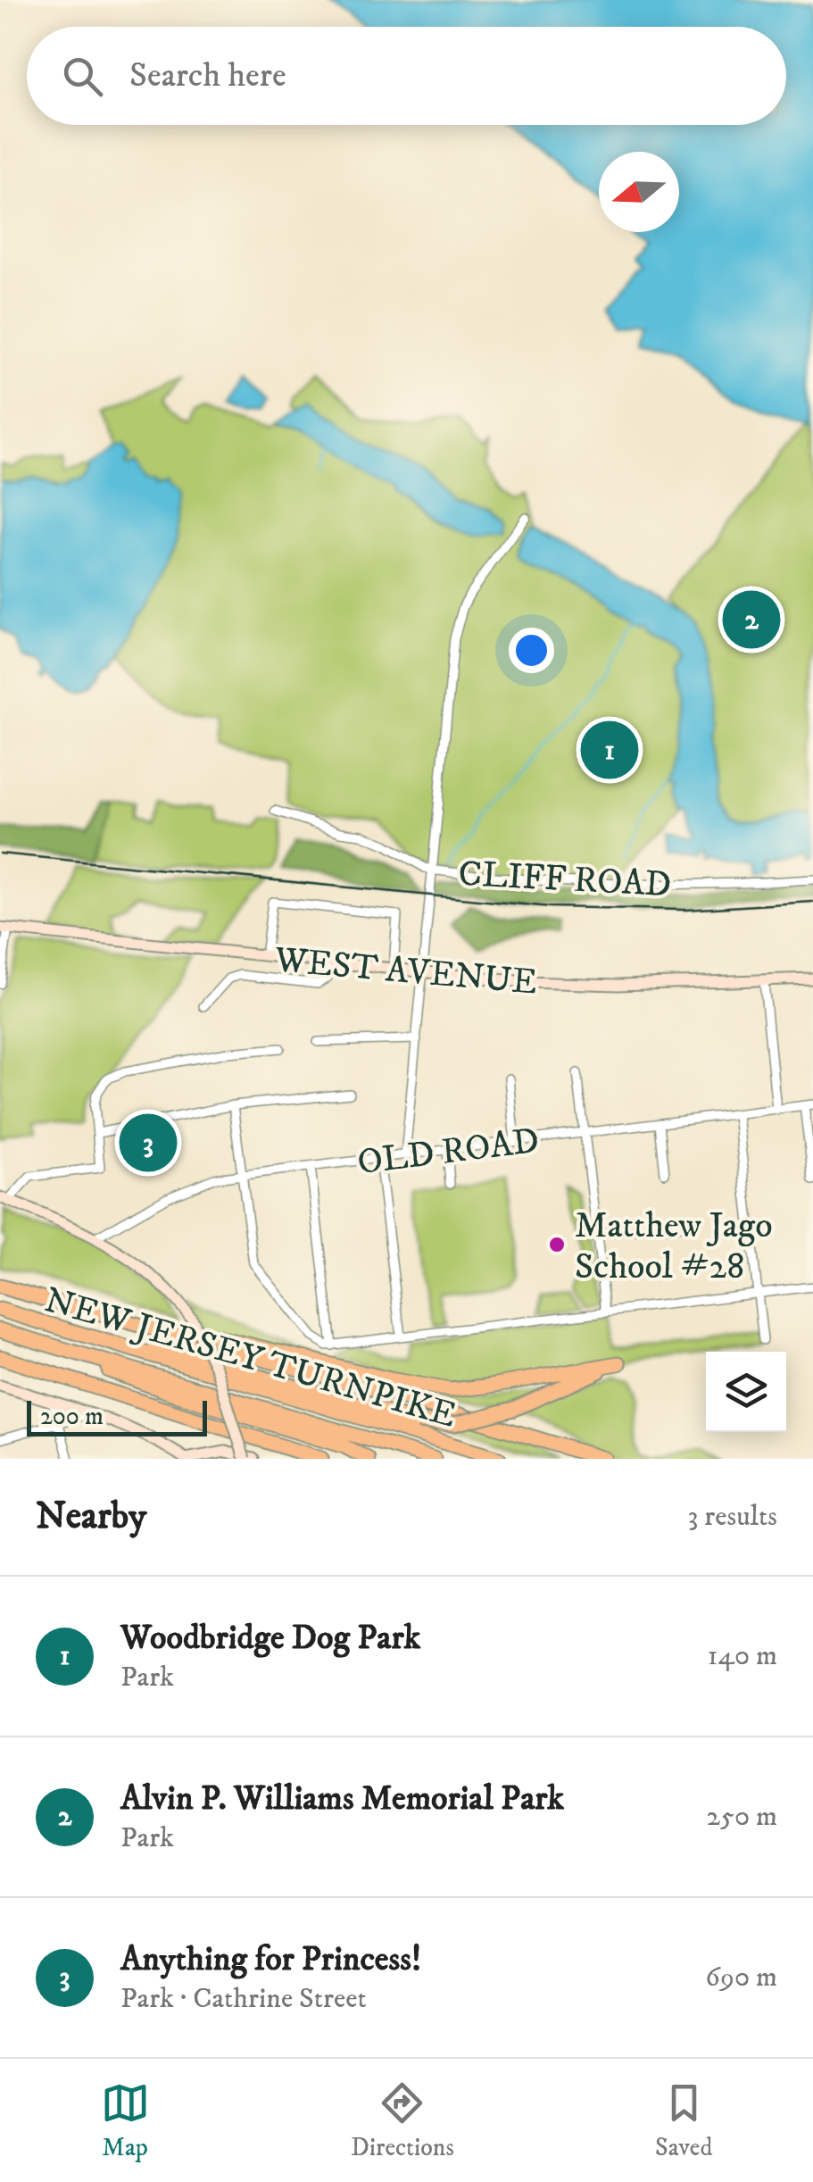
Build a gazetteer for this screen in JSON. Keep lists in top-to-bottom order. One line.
{"streets":{"highway":["NEW JERSEY TURNPIKE"],"street":["CLIFF ROAD","WEST AVENUE","OLD ROAD"]},"places":["Matthew Jago School #28"],"scale_bar":"200 m","north":"left","page":{"search":"Search here","pins":["2","1","3"],"scale":"200 m","heading":["Nearby","3 results"],"list":[{"mark":"1","name":"Woodbridge Dog Park","note":"Park","value":"140 m"},{"mark":"2","name":"Alvin P. Williams Memorial Park","note":"Park","value":"250 m"},{"mark":"3","name":"Anything for Princess!","note":"Park · Cathrine Street","value":"690 m"}],"nav":["Map","Directions","Saved"]}}
